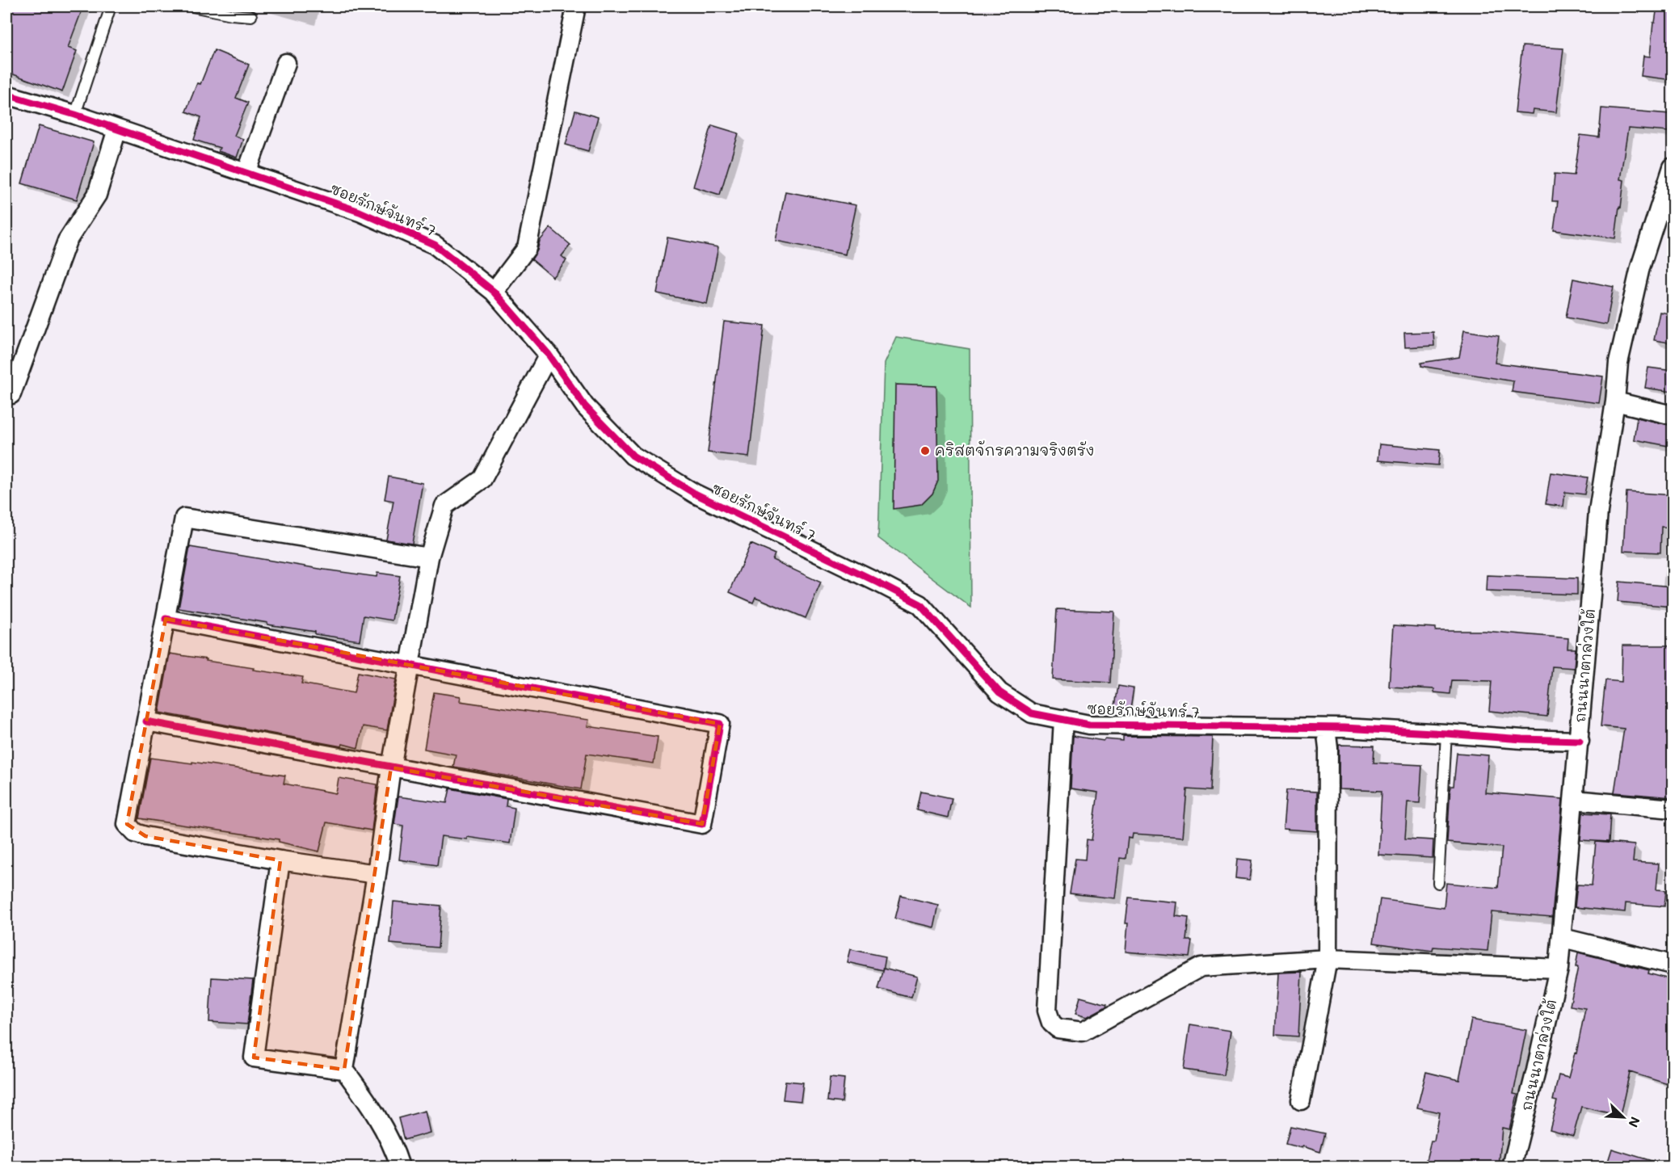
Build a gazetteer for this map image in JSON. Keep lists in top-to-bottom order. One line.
{"streets":{"street":["ซอยรักษ์จันทร์ 7","ถนนนาตาล่วงใต้"]},"crossings":[["ซอยรักษ์จันทร์ 7","ถนนนาตาล่วงใต้"]],"places":["คริสตจักรความจริงตรัง"],"north":"bottom right"}
